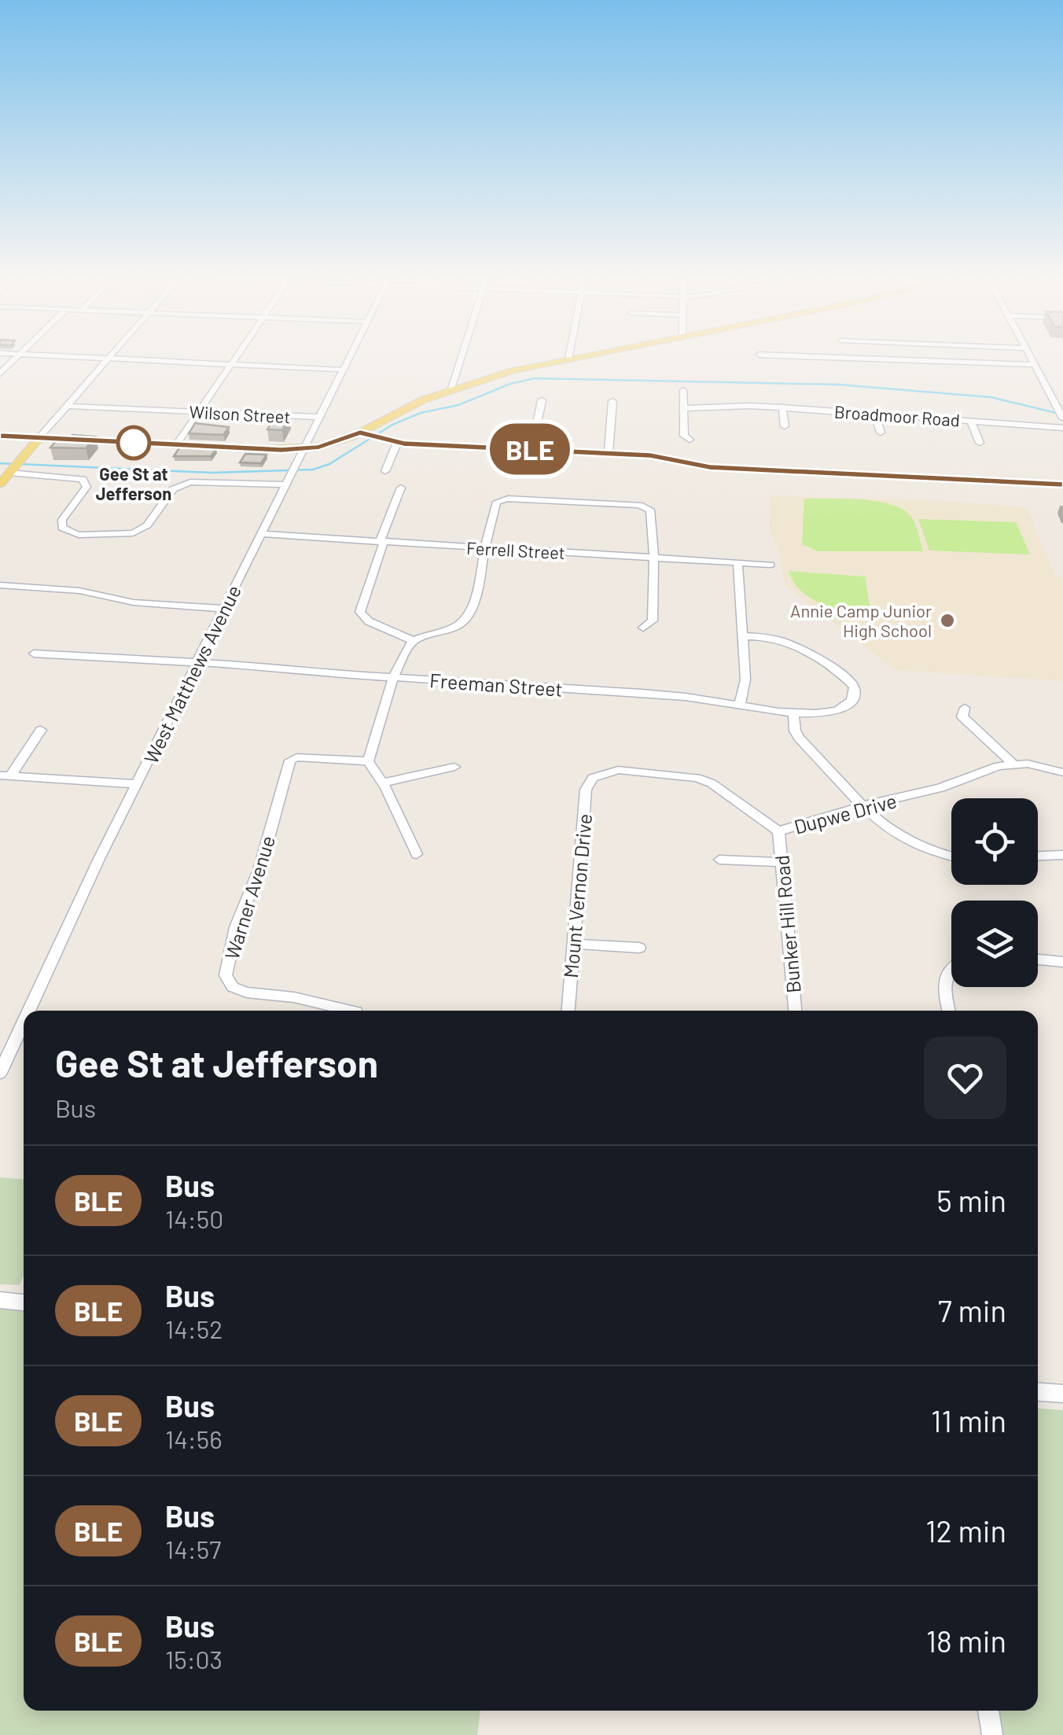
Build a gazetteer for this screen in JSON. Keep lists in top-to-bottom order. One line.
{"streets":{"street":["Wilson Street","Broadmoor Road","Ferrell Street","West Matthews Avenue","Freeman Street","Dupwe Drive","Mount Vernon Drive","Warner Avenue","Bunker Hill Road"]},"crossings":[["Wilson Street","West Matthews Avenue"],["Ferrell Street","West Matthews Avenue"],["West Matthews Avenue","Freeman Street"],["Dupwe Drive","Mount Vernon Drive"],["Dupwe Drive","Bunker Hill Road"]],"places":["Gee St at Jefferson","Annie Camp Junior High School"],"lines":["bus line BLE"],"page":{"on_map":"BLE","heading":["Gee St at Jefferson","Bus"],"list":[{"mark":"BLE","name":"Bus","note":"14:50","value":"5 min"},{"mark":"BLE","name":"Bus","note":"14:52","value":"7 min"},{"mark":"BLE","name":"Bus","note":"14:56","value":"11 min"},{"mark":"BLE","name":"Bus","note":"14:57","value":"12 min"},{"mark":"BLE","name":"Bus","note":"15:03","value":"18 min"}]}}
